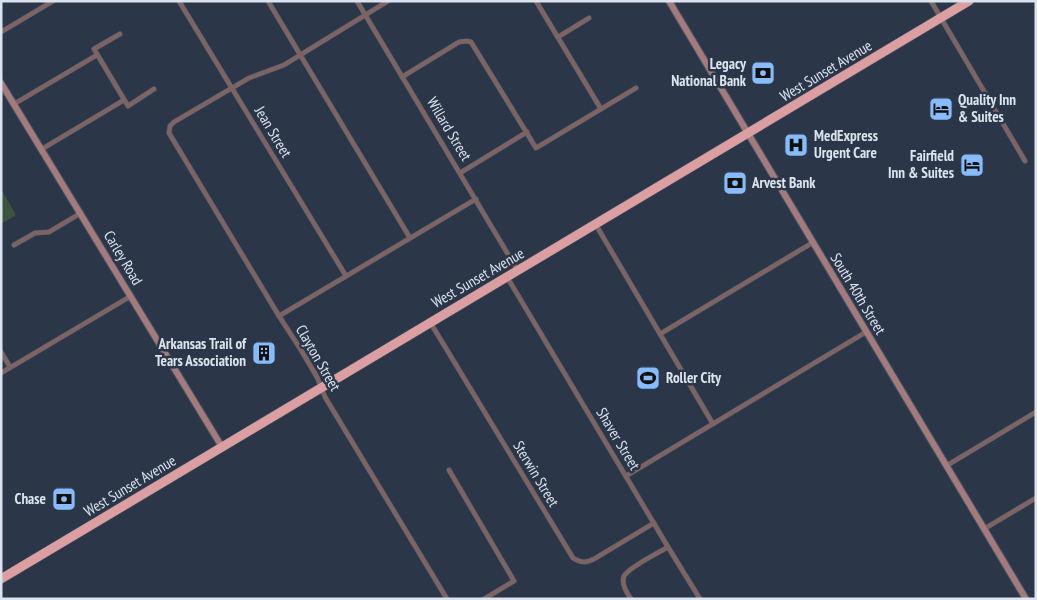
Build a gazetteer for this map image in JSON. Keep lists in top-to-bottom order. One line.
{"streets":{"highway":["West Sunset Avenue"],"street":["Willard Street","Jean Street","Carley Road","South 40th Street","Clayton Street","Shaver Street","Sterwin Street"]},"crossings":[["West Sunset Avenue","Willard Street"],["West Sunset Avenue","Carley Road"],["West Sunset Avenue","South 40th Street"],["West Sunset Avenue","Clayton Street"],["West Sunset Avenue","Shaver Street"],["West Sunset Avenue","Sterwin Street"],["Jean Street","Clayton Street"],["Shaver Street","Sterwin Street"]],"places":{"bank":["Legacy National Bank","Arvest Bank","Chase"],"hotel":["Quality Inn & Suites","Fairfield Inn & Suites"],"hospital":["MedExpress Urgent Care"],"building":["Arkansas Trail of Tears Association"],"sports":["Roller City"]}}
